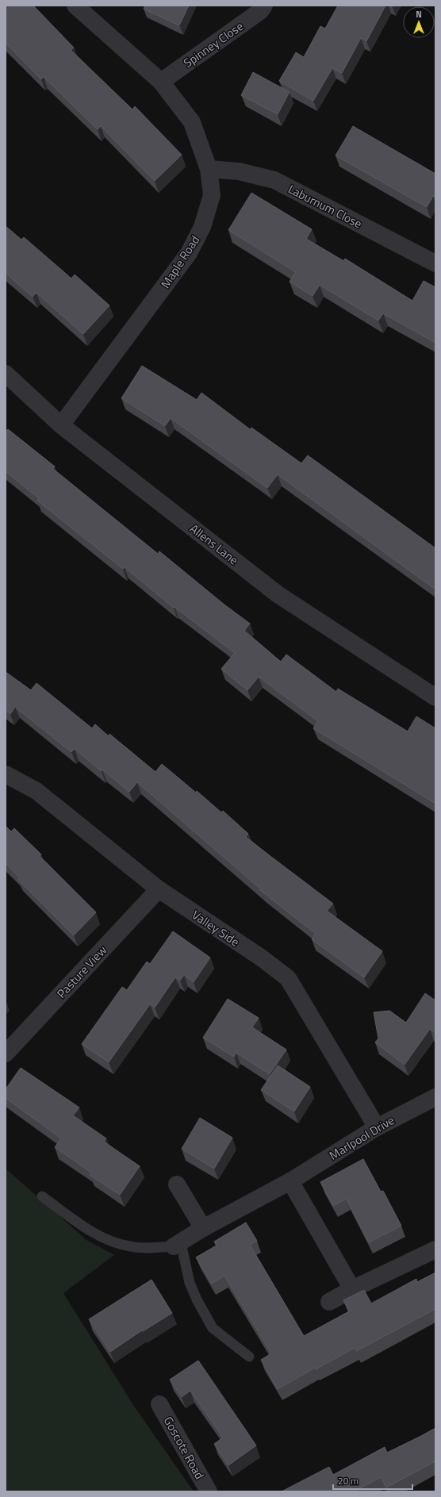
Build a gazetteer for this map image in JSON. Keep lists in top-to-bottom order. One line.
{"streets":{"street":["Spinney Close","Laburnum Close","Maple Road","Allens Lane","Valley Side","Pasture View","Marlpool Drive","Goscote Road"]},"crossings":[["Spinney Close","Maple Road"],["Laburnum Close","Maple Road"],["Maple Road","Allens Lane"],["Valley Side","Pasture View"],["Valley Side","Marlpool Drive"]],"scale_bar":"20 m","north":"top"}
